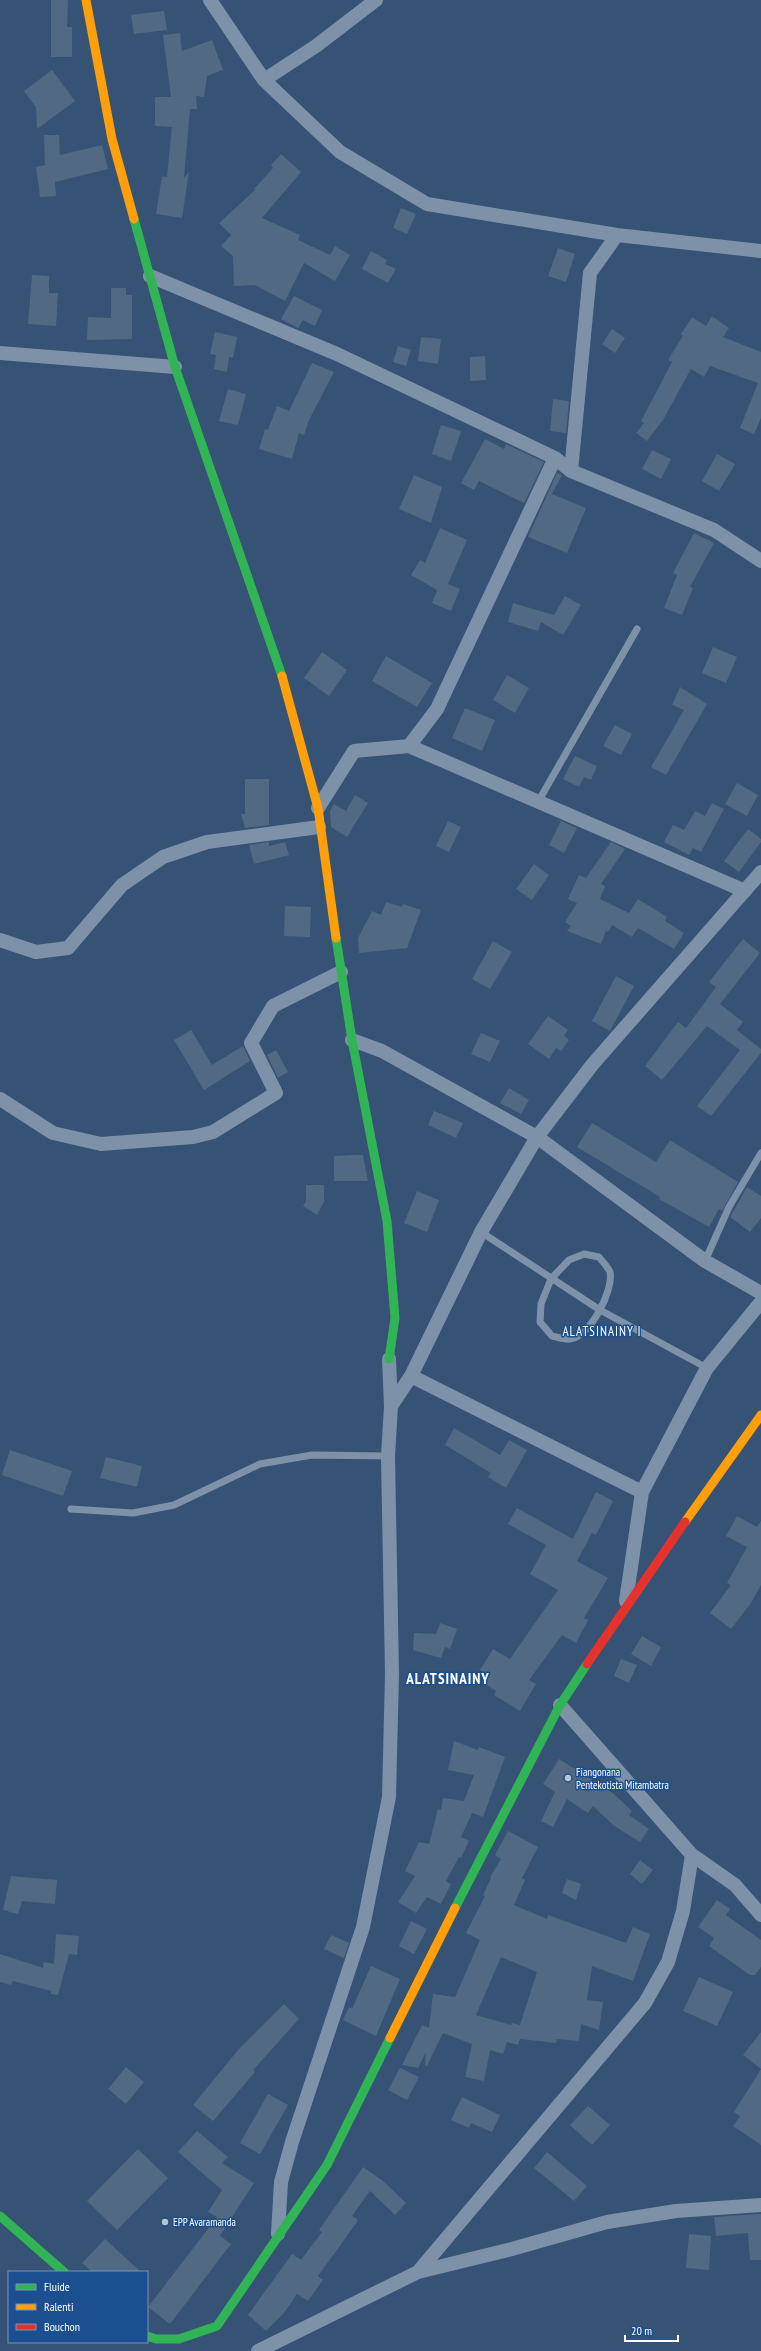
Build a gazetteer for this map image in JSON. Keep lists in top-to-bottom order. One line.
{"districts":["ALATSINAINY I","ALATSINAINY"],"places":["Fiangonana Pentekotista Mitambatra","EPP Avaramanda"],"legend":["Fluide","Ralenti","Bouchon"],"scale_bar":"20 m"}
